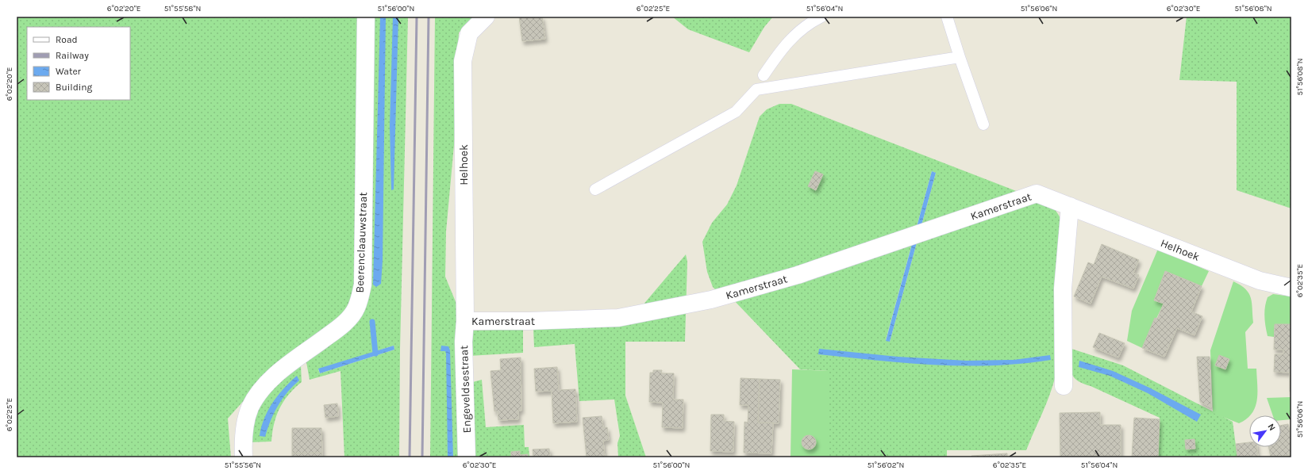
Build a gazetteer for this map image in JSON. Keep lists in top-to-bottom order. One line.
{"streets":{"street":["Helhoek","Kamerstraat","Beerenclaauwstraat","Engeveldsestraat"]},"crossings":[["Helhoek","Kamerstraat"],["Helhoek","Engeveldsestraat"],["Kamerstraat","Engeveldsestraat"]],"legend":["Road","Railway","Water","Building"],"north":"top right","coordinates":["6°02'20\"E","51°55'58\"N","51°56'00\"N","6°02'25\"E","51°56'04\"N","51°56'06\"N","6°02'30\"E","51°56'08\"N","6°02'35\"E","51°55'56\"N","51°56'02\"N"]}
